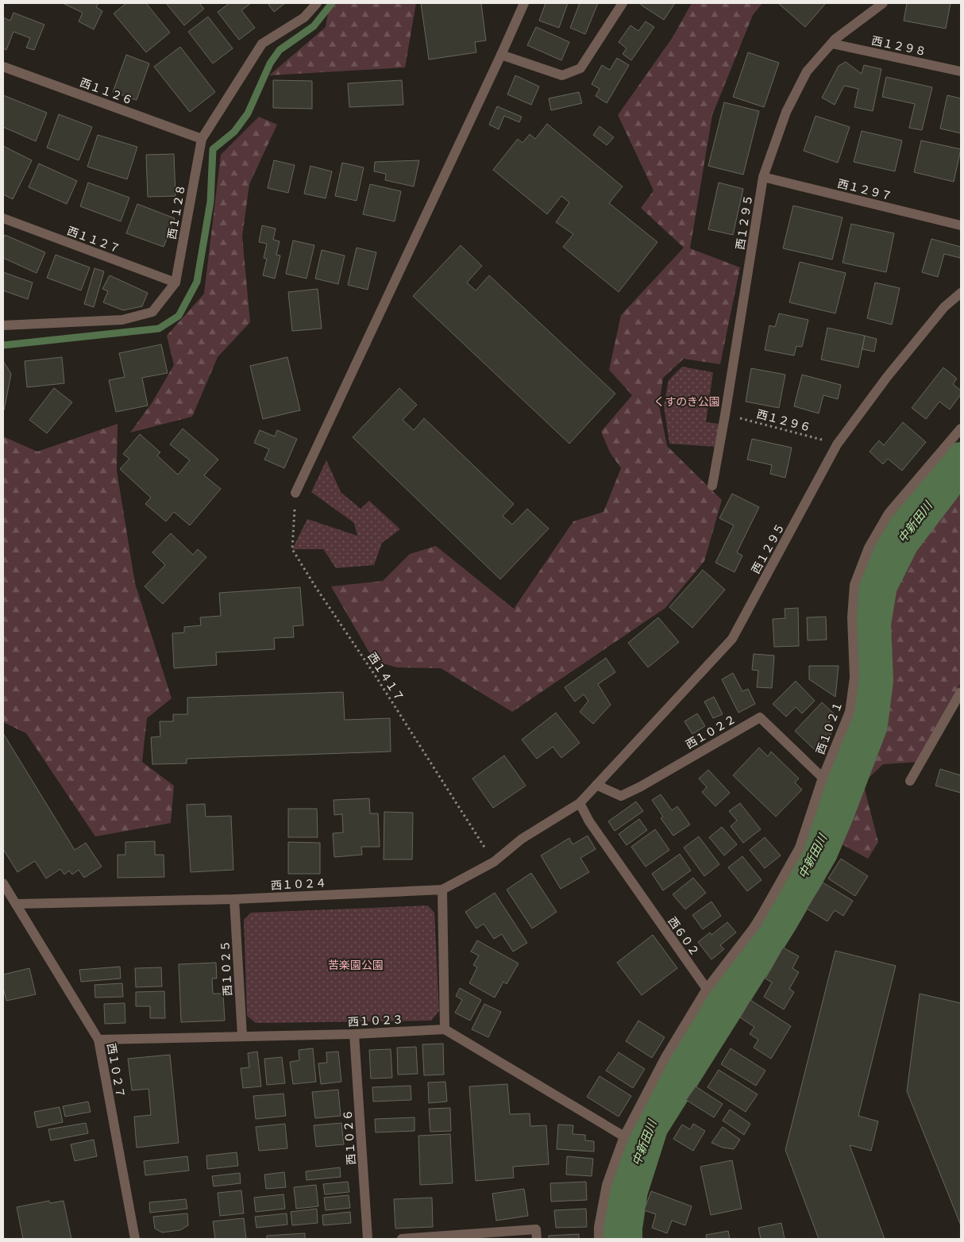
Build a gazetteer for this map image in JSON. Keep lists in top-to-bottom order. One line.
{"streets":{"street":["西１２９８","西１１２６","西１２９７","西１１２８","西１２９５","西１１２７","西１０２１","西１０２２","西１０２４","西６０２","西１０２５","西１０２３","西１０２７","西１０２６"],"path":["西１２９６","西１４１７"]},"crossings":[["西１２９８","西１２９５"],["西１１２６","西１１２８"],["西１２９７","西１２９５"],["西１１２８","西１１２７"],["西１２９５","西１２９６"],["西１２９５","西１０２２"],["西１２９５","西６０２"],["西１０２１","西１０２２"],["西１０２１","西６０２"],["西１０２４","西１０２５"],["西１０２４","西１０２７"],["西１０２５","西１０２３"],["西１０２３","西１０２７"],["西１０２３","西１０２６"]],"water":["中新田川"],"parks":["くすのき公園","苦楽園公園"]}
